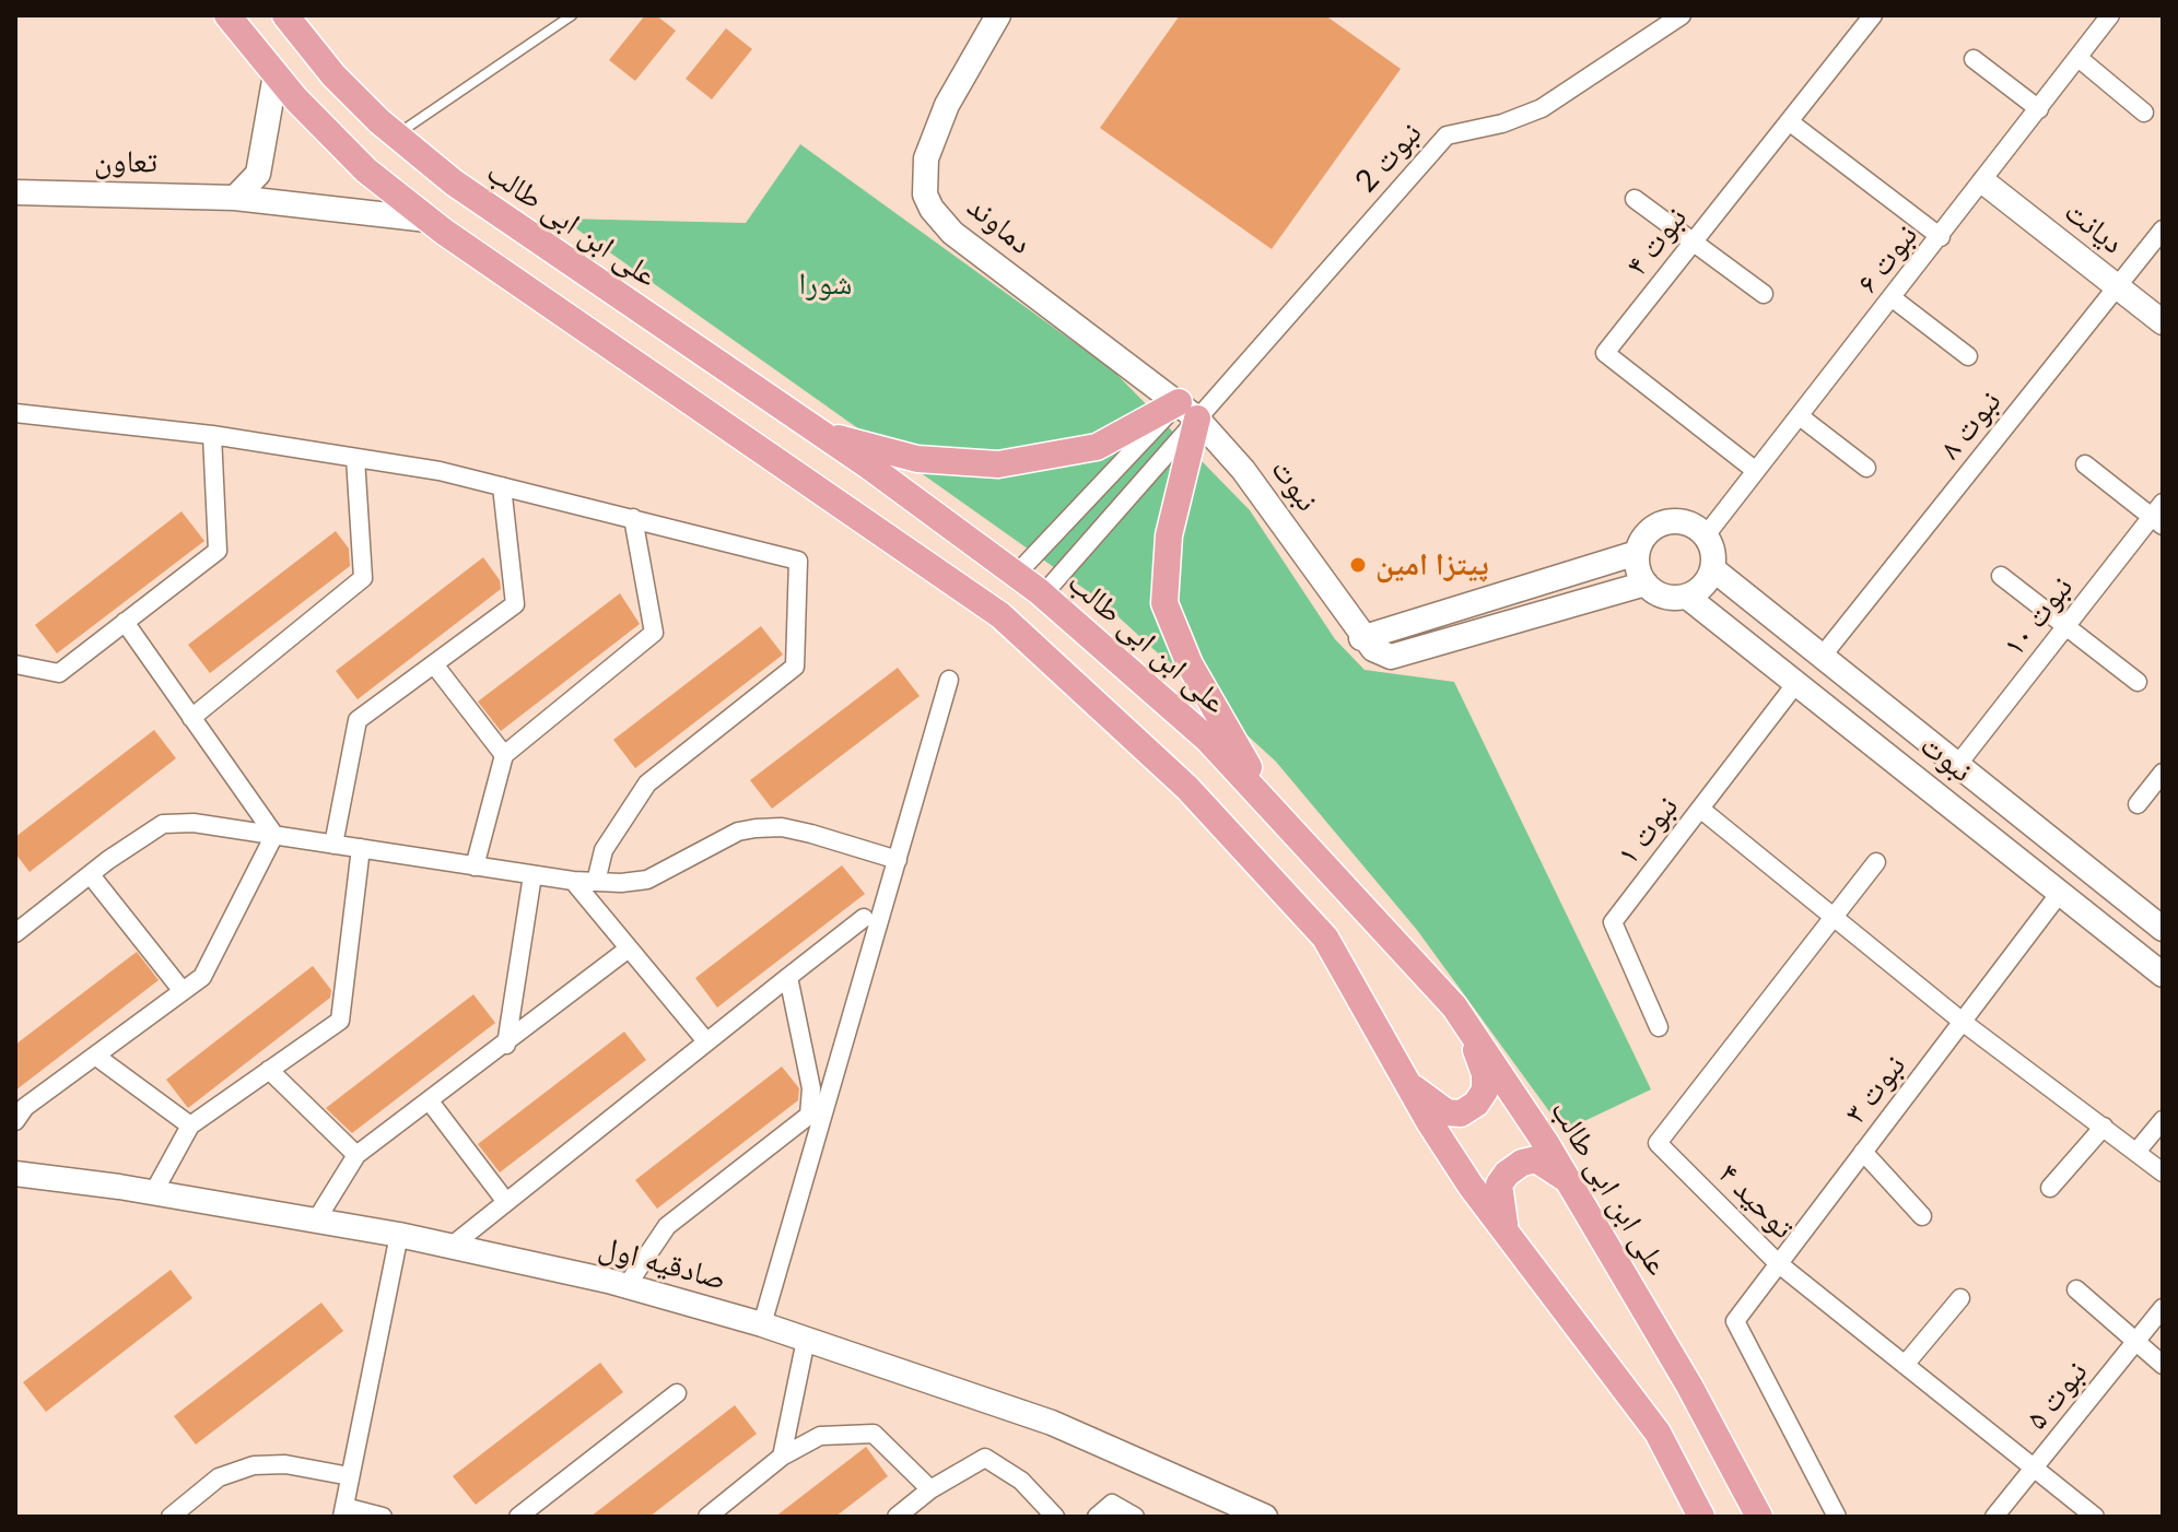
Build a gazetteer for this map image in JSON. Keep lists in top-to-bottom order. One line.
{"streets":{"main road":["تعاون","علی ابن ابی طالب","دماوند","دیانت","نبوت","صادقیه اول"],"street":["نبوت 2","نبوت ۴","نبوت ۶","نبوت ۸","نبوت ۱۰","نبوت ۱","نبوت ۳","توحید ۴","نبوت ۵"]},"crossings":[["نبوت 2","دماوند"],["نبوت 2","نبوت"],["دماوند","نبوت"],["دیانت","نبوت ۶"],["دیانت","نبوت ۸"],["نبوت ۴","نبوت ۶"],["نبوت ۶","نبوت"],["نبوت ۸","نبوت"],["نبوت","نبوت ۱۰"],["نبوت","نبوت ۱"],["نبوت","نبوت ۳"],["نبوت ۳","توحید ۴"],["توحید ۴","نبوت ۵"]],"parks":["شورا"],"places":["پیتزا امین"]}
